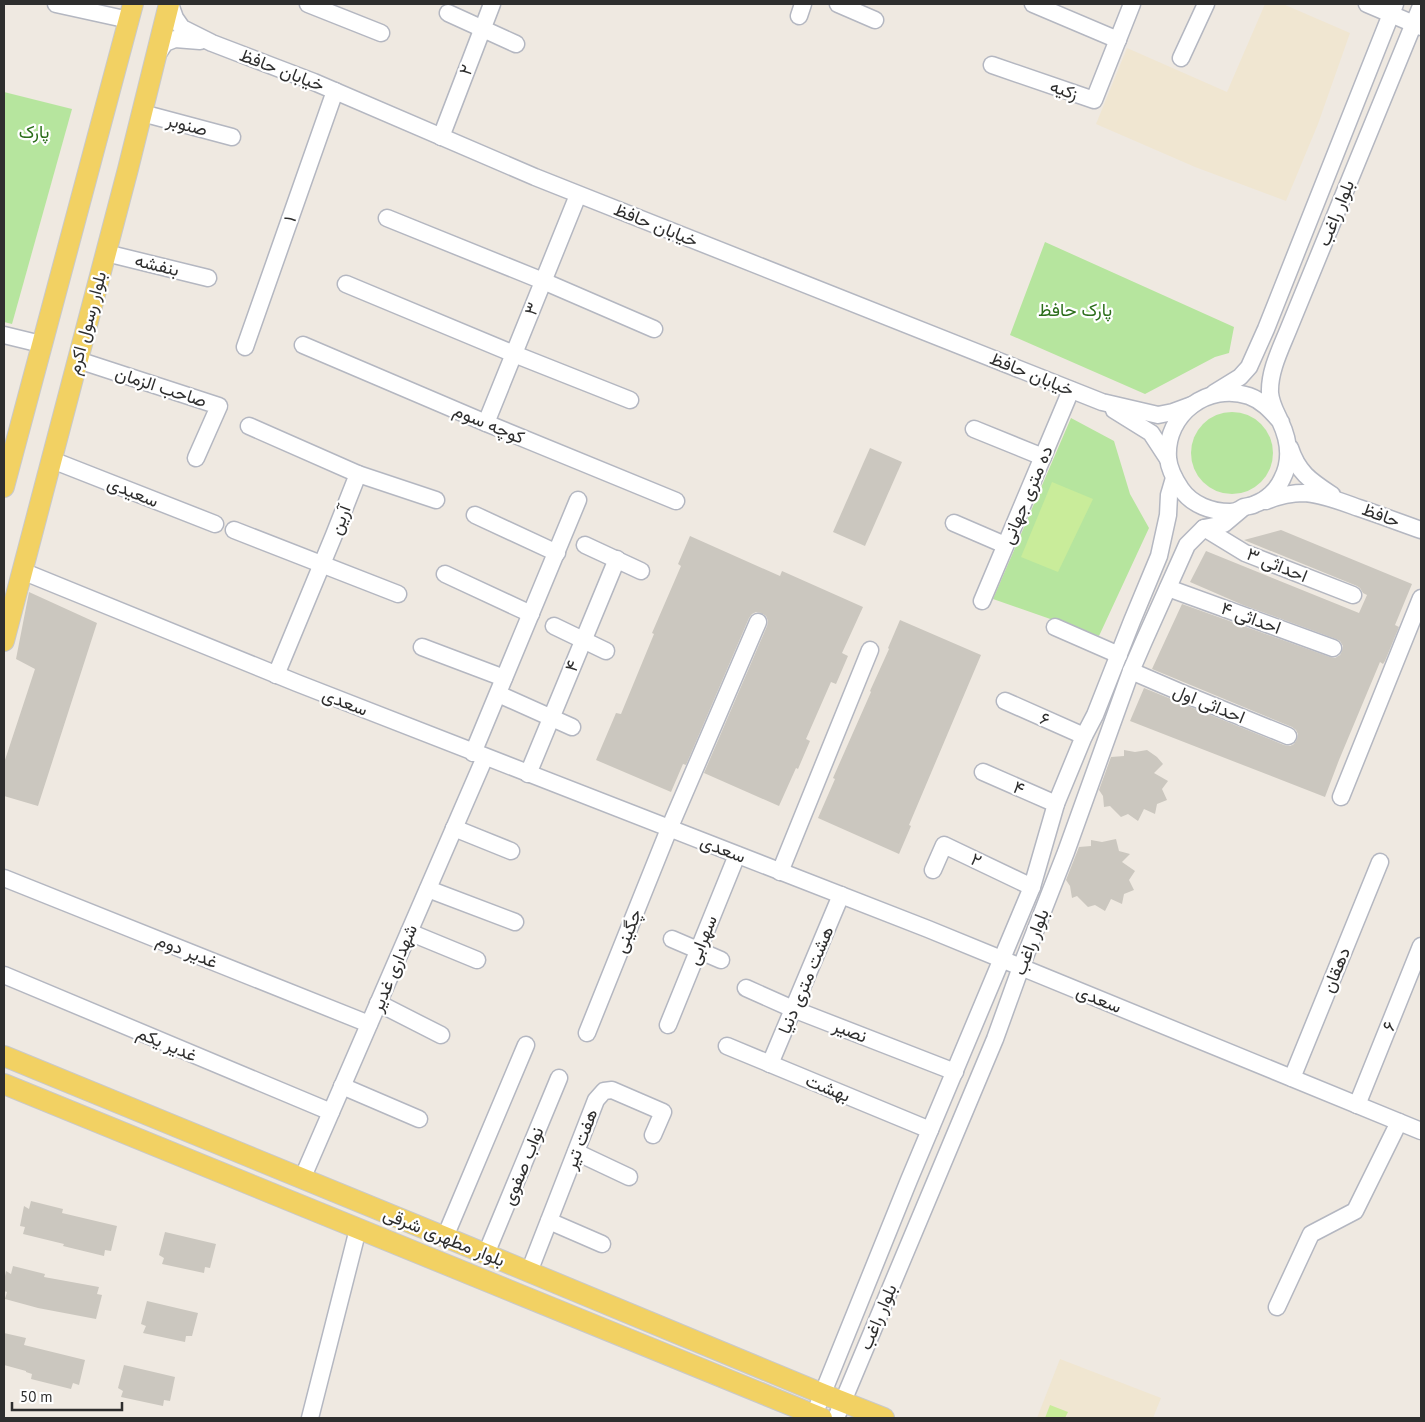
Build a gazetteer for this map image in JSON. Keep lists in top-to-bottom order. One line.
{"streets":{"main road":["بلوار رسول اکرم","بلوار مطهری شرقی"],"street":["خیابان حافظ","۲","زکیه","صنوبر","بلوار راغب","۱","بنفشه","۳","صاحب الزمان","کوچه سوم","سعیدی","ده متری جهانی","حافظ","آرین","احداثی ۳","احداثی ۴","۴","سعدی","احداثی اول","۶","چگینی","سهرابی","غدیر دوم","شهداری غدیر","دهقان","هشت متری دنیا","نصیر","غدیر یکم","بهشت","هفت تیر","نواب صفوی"]},"crossings":[["خیابان حافظ","۲"],["خیابان حافظ","بلوار راغب"],["خیابان حافظ","۱"],["خیابان حافظ","۳"],["خیابان حافظ","ده متری جهانی"],["خیابان حافظ","حافظ"],["۲","بلوار راغب"],["صنوبر","بلوار رسول اکرم"],["بلوار راغب","حافظ"],["بلوار راغب","احداثی ۳"],["بلوار راغب","احداثی ۴"],["بلوار راغب","۴"],["بلوار راغب","سعدی"],["بلوار راغب","احداثی اول"],["بلوار راغب","۶"],["بلوار راغب","نصیر"],["بلوار راغب","بهشت"],["بلوار راغب","بلوار مطهری شرقی"],["بنفشه","بلوار رسول اکرم"],["۳","کوچه سوم"],["بلوار رسول اکرم","صاحب الزمان"],["بلوار رسول اکرم","سعیدی"],["بلوار رسول اکرم","سعدی"],["آرین","سعدی"],["۴","سعدی"],["سعدی","۶"],["سعدی","چگینی"],["سعدی","سهرابی"],["سعدی","شهداری غدیر"],["سعدی","دهقان"],["سعدی","هشت متری دنیا"],["غدیر دوم","شهداری غدیر"],["شهداری غدیر","غدیر یکم"],["شهداری غدیر","بلوار مطهری شرقی"],["هشت متری دنیا","نصیر"],["هشت متری دنیا","بهشت"],["هفت تیر","بلوار مطهری شرقی"],["نواب صفوی","بلوار مطهری شرقی"]],"parks":["پارک","پارک حافظ"],"scale_bar":"50 m"}
